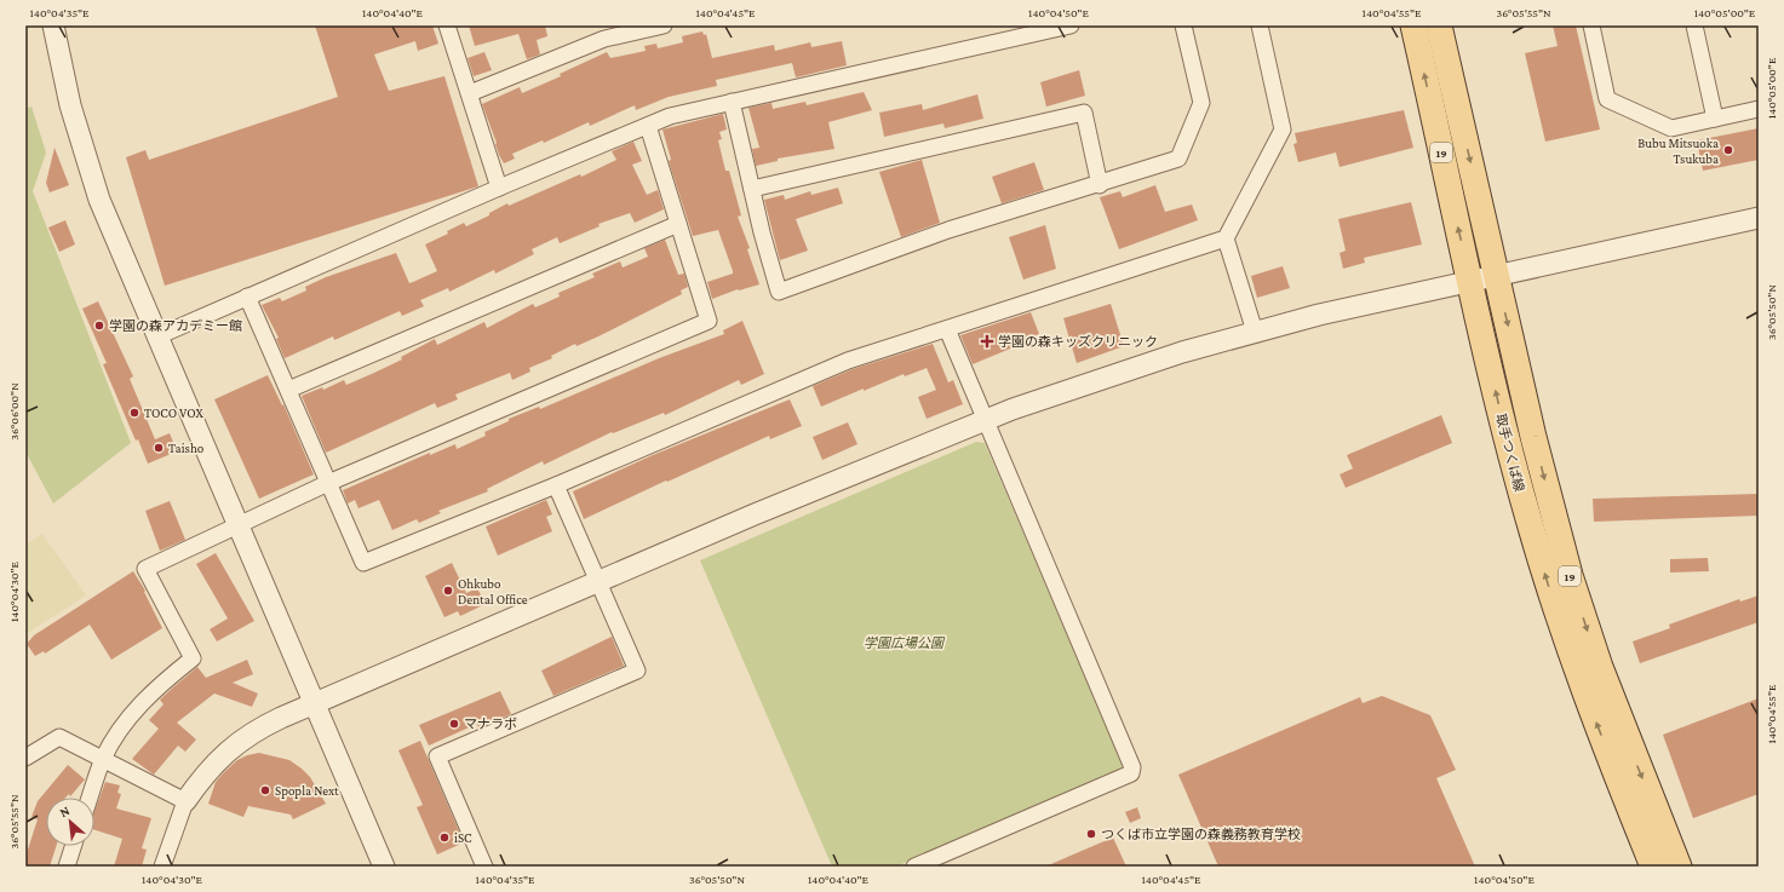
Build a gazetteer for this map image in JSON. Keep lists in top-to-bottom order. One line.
{"streets":{"main road":["19","取手つくば線"]},"parks":["学園広場公園"],"places":{"other":["Bubu Mitsuoka Tsukuba","学園の森アカデミー館","TOCO VOX","Taisho","Ohkubo Dental Office","マナラボ","Spopla Next","つくば市立学園の森義務教育学校","iSC"],"health":["学園の森キッズクリニック"]},"north":"top left","coordinates":["140°04'35\"E","140°04'40\"E","140°04'45\"E","140°04'50\"E","140°04'55\"E","36°05'55\"N","140°05'00\"E","36°05'50\"N","36°06'00\"N","140°04'30\"E"]}
